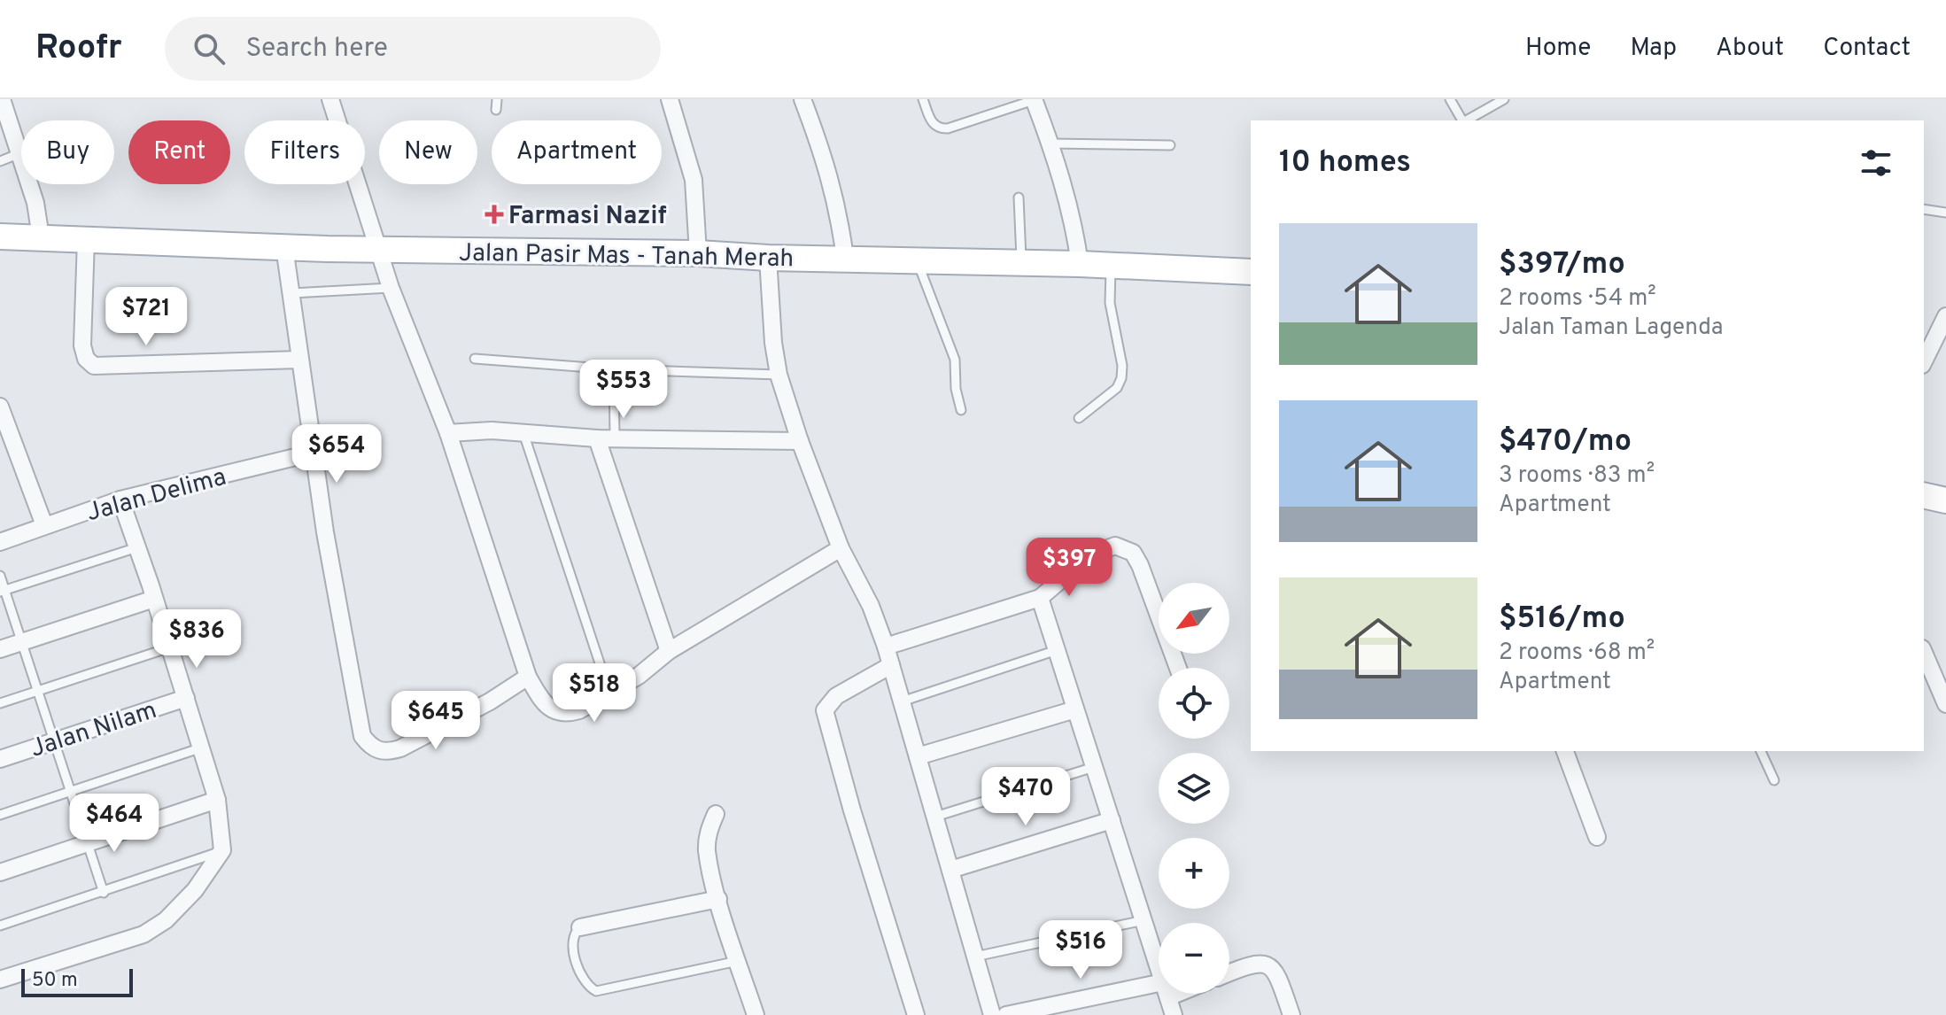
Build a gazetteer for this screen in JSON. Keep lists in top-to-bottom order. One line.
{"streets":{"main road":["Jalan Pasir Mas - Tanah Merah"],"street":["Jalan Delima","Jalan Nilam"]},"places":{"health":["Farmasi Nazif"]},"scale_bar":"50 m","north":"bottom left","page":{"header":"Roofr","search":"Search here","nav":["Home","Map","About","Contact"],"chip":["Buy","Rent","Filters","New","Apartment"],"heading":"10 homes","list":[{"name":"$397/mo","note":"2 rooms · 54 m² · Jalan Taman Lagenda"},{"name":"$470/mo","note":"3 rooms · 83 m² · Apartment"},{"name":"$516/mo","note":"2 rooms · 68 m² · Apartment"}],"price":["$721","$553","$654","$397","$836","$518","$645","$470","$464","$516"],"map_buttons":["+","−"],"scale":"50 m"}}
